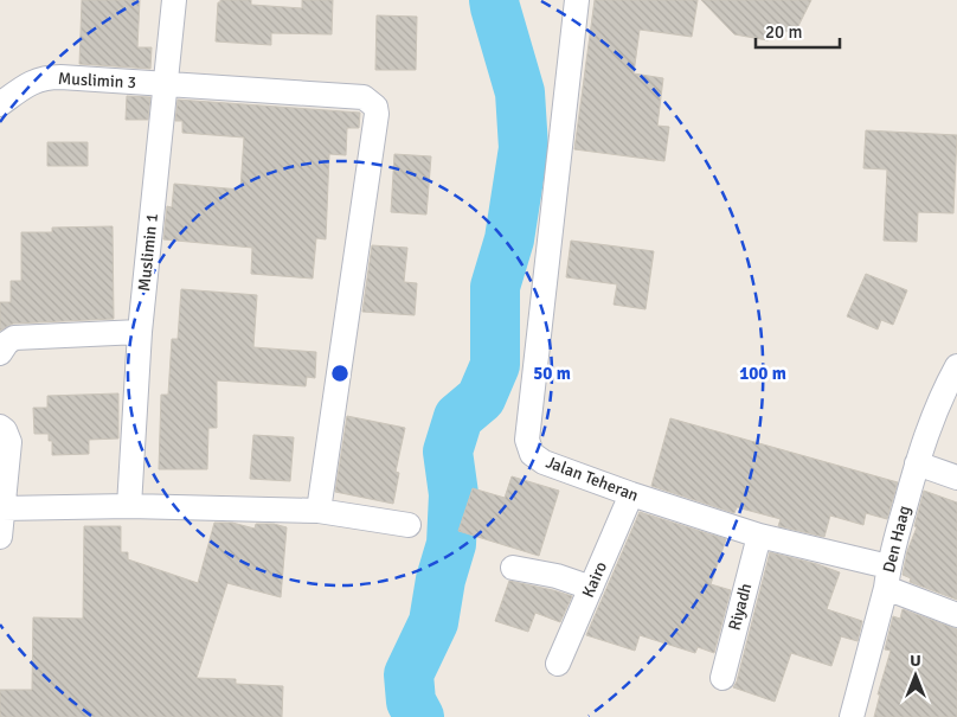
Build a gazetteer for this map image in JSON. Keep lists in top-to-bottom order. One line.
{"streets":{"street":["Muslimin 3","Muslimin 1","Jalan Teheran","Den Haag","Kairo","Riyadh"]},"crossings":[["Muslimin 3","Muslimin 1"],["Jalan Teheran","Den Haag"],["Jalan Teheran","Kairo"],["Jalan Teheran","Riyadh"]],"scale_bar":"20 m","north":"top","rings":["50 m","100 m"]}
